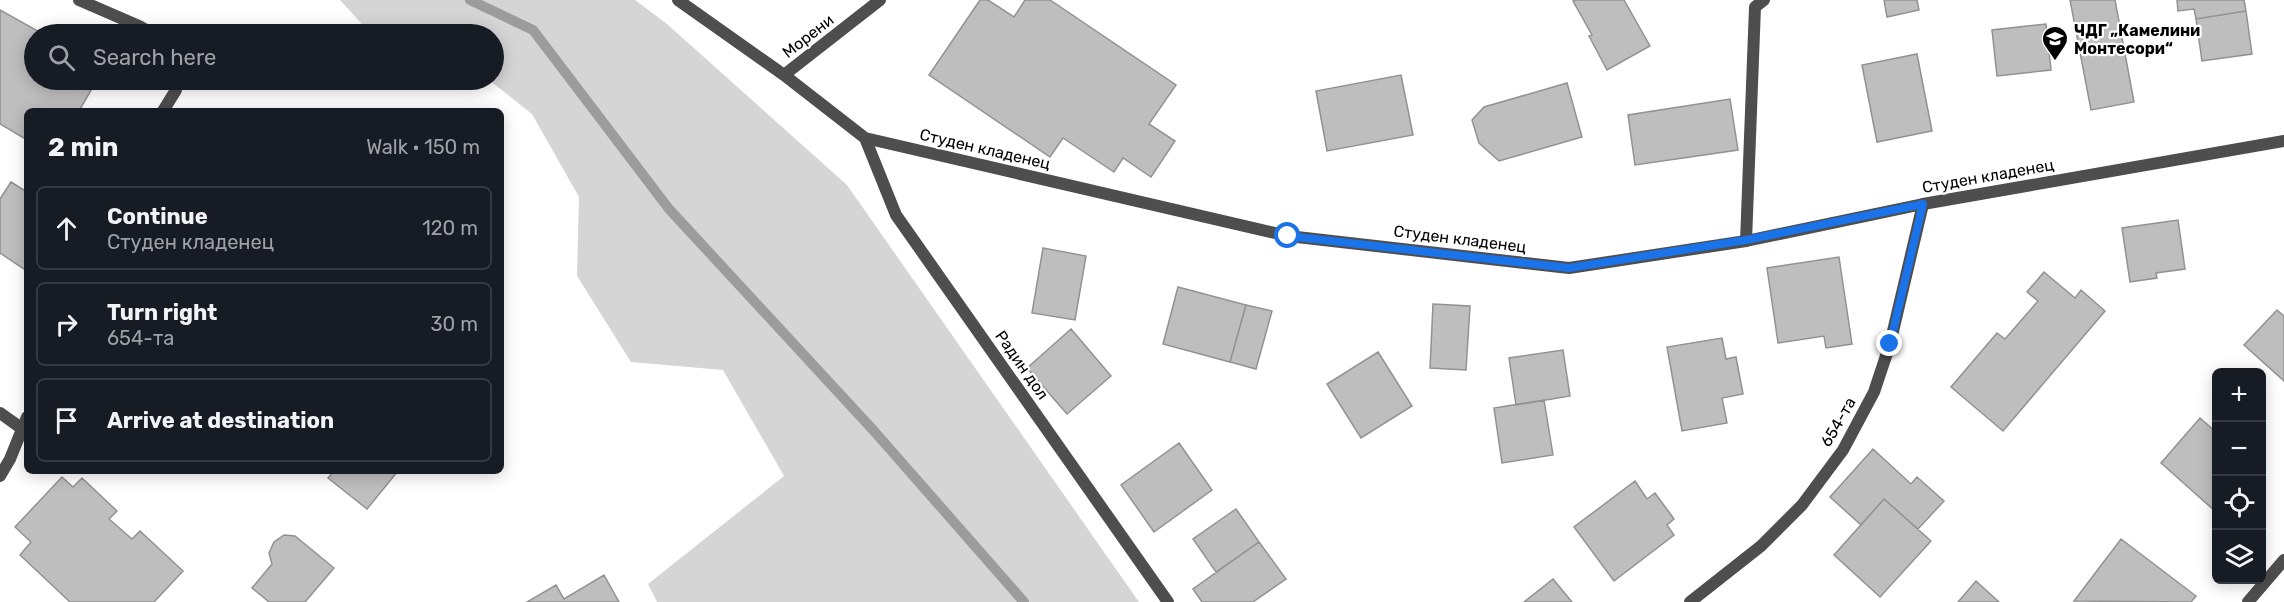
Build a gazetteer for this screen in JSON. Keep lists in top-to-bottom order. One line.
{"streets":{"street":["Морени","Студен кладенец","Радин дол","654-та"]},"crossings":[["Морени","Студен кладенец"],["Студен кладенец","Радин дол"],["Студен кладенец","654-та"]],"places":{"school or university":["ЧДГ „Камелини Монтесори“"]},"page":{"search":"Search here","heading":["2 min","Walk · 150 m"],"list":[["Continue","Студен кладенец","120 m"],["Turn right","654-та","30 m"],"Arrive at destination"],"map_buttons":["+","−"]}}
